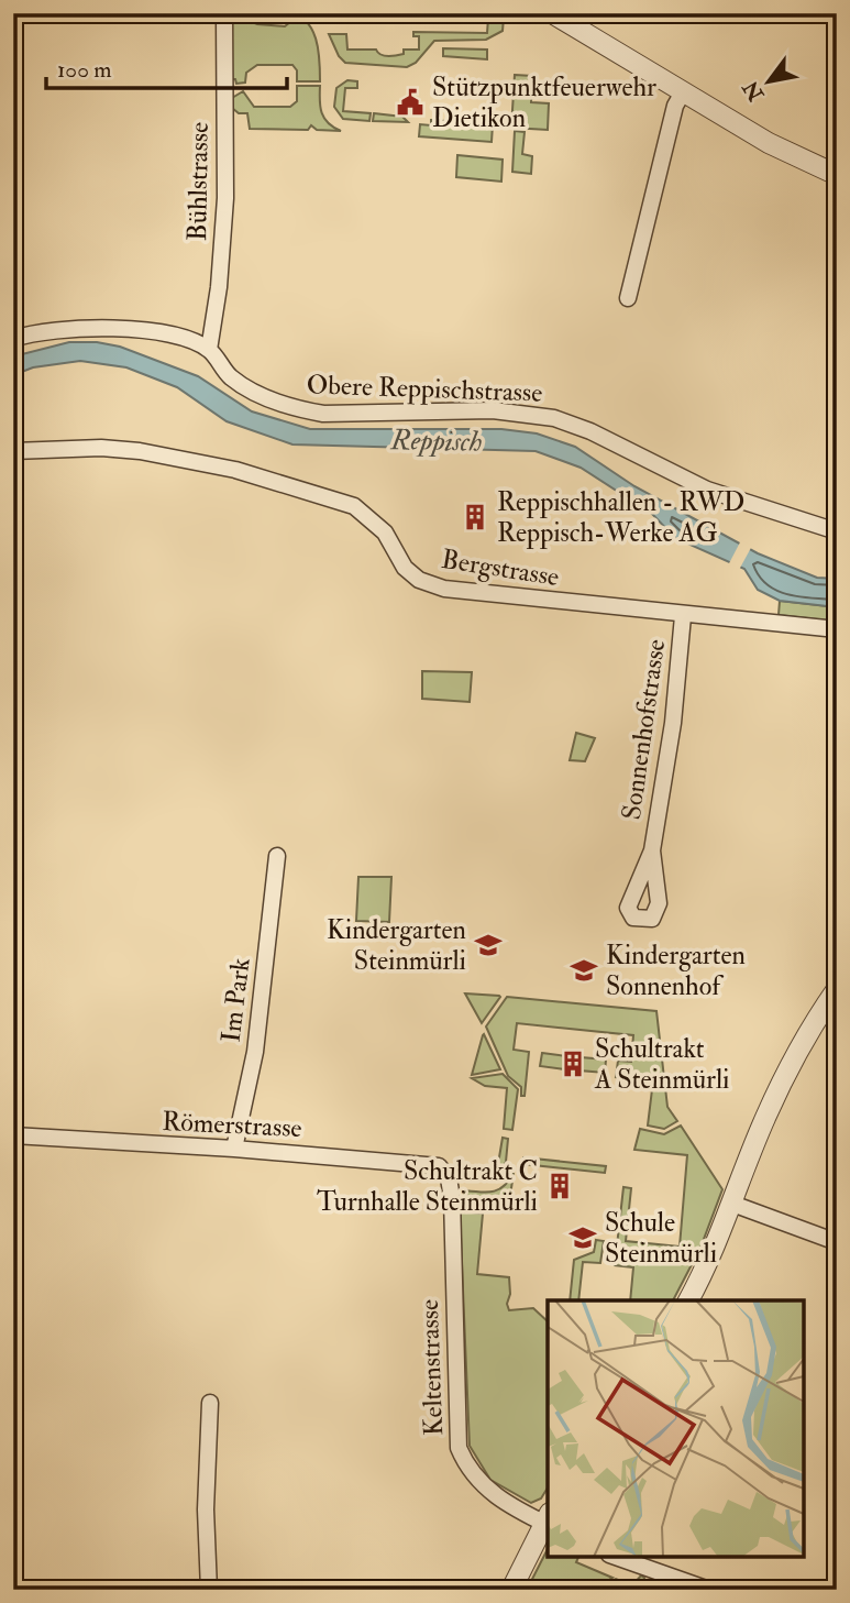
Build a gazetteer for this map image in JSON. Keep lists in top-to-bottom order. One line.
{"streets":{"street":["Bühlstrasse","Obere Reppischstrasse","Bergstrasse","Sonnenhofstrasse","Im Park","Römerstrasse","Keltenstrasse"]},"crossings":[["Bühlstrasse","Obere Reppischstrasse"],["Bergstrasse","Sonnenhofstrasse"],["Im Park","Römerstrasse"],["Römerstrasse","Keltenstrasse"]],"water":["Reppisch"],"places":{"public building":["Stützpunktfeuerwehr Dietikon"],"building":["Reppischhallen - RWD Reppisch-Werke AG","Schultrakt A Steinmürli","Schultrakt C Turnhalle Steinmürli"],"school or university":["Kindergarten Steinmürli","Kindergarten Sonnenhof","Schule Steinmürli"]},"scale_bar":"100 m","north":"bottom left"}
